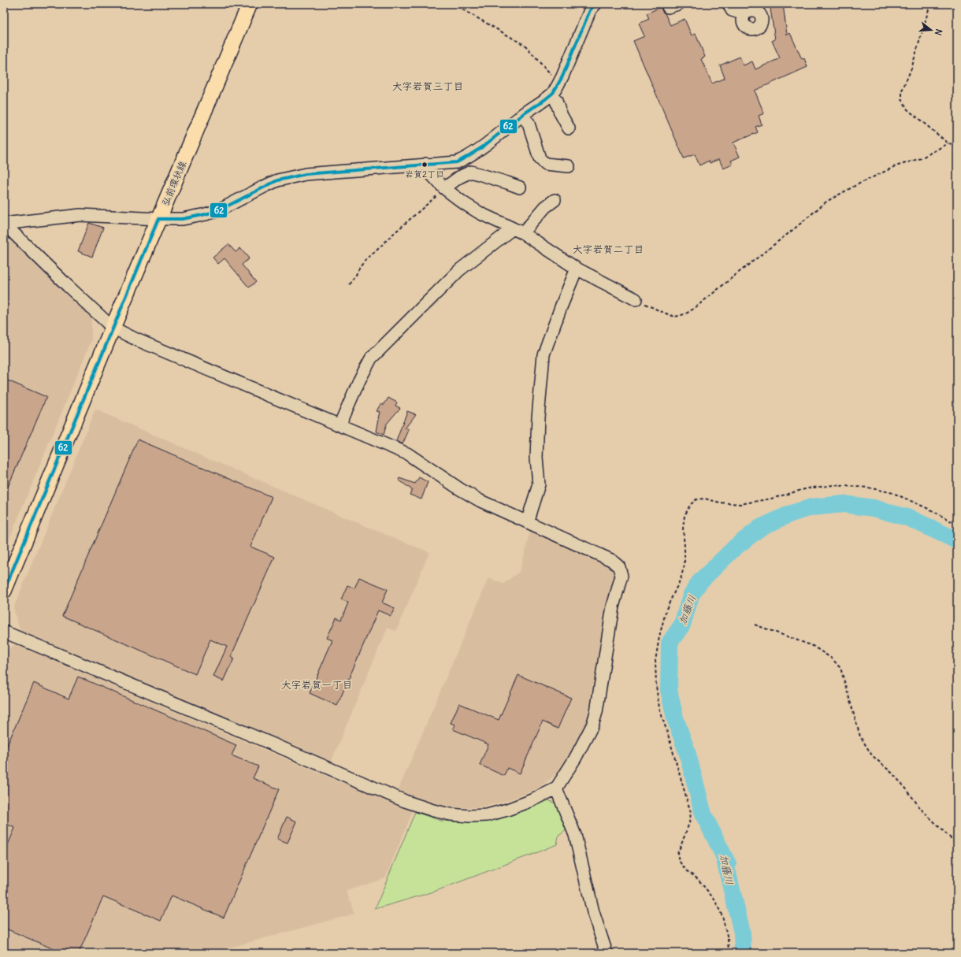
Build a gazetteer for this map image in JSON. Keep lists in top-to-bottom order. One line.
{"streets":{"main road":["弘前環状線"]},"districts":["大字岩賀三丁目","大字岩賀二丁目","大字岩賀一丁目"],"water":["加藤川"],"places":["岩賀2丁目"],"lines":["transit line 62"],"north":"right"}
